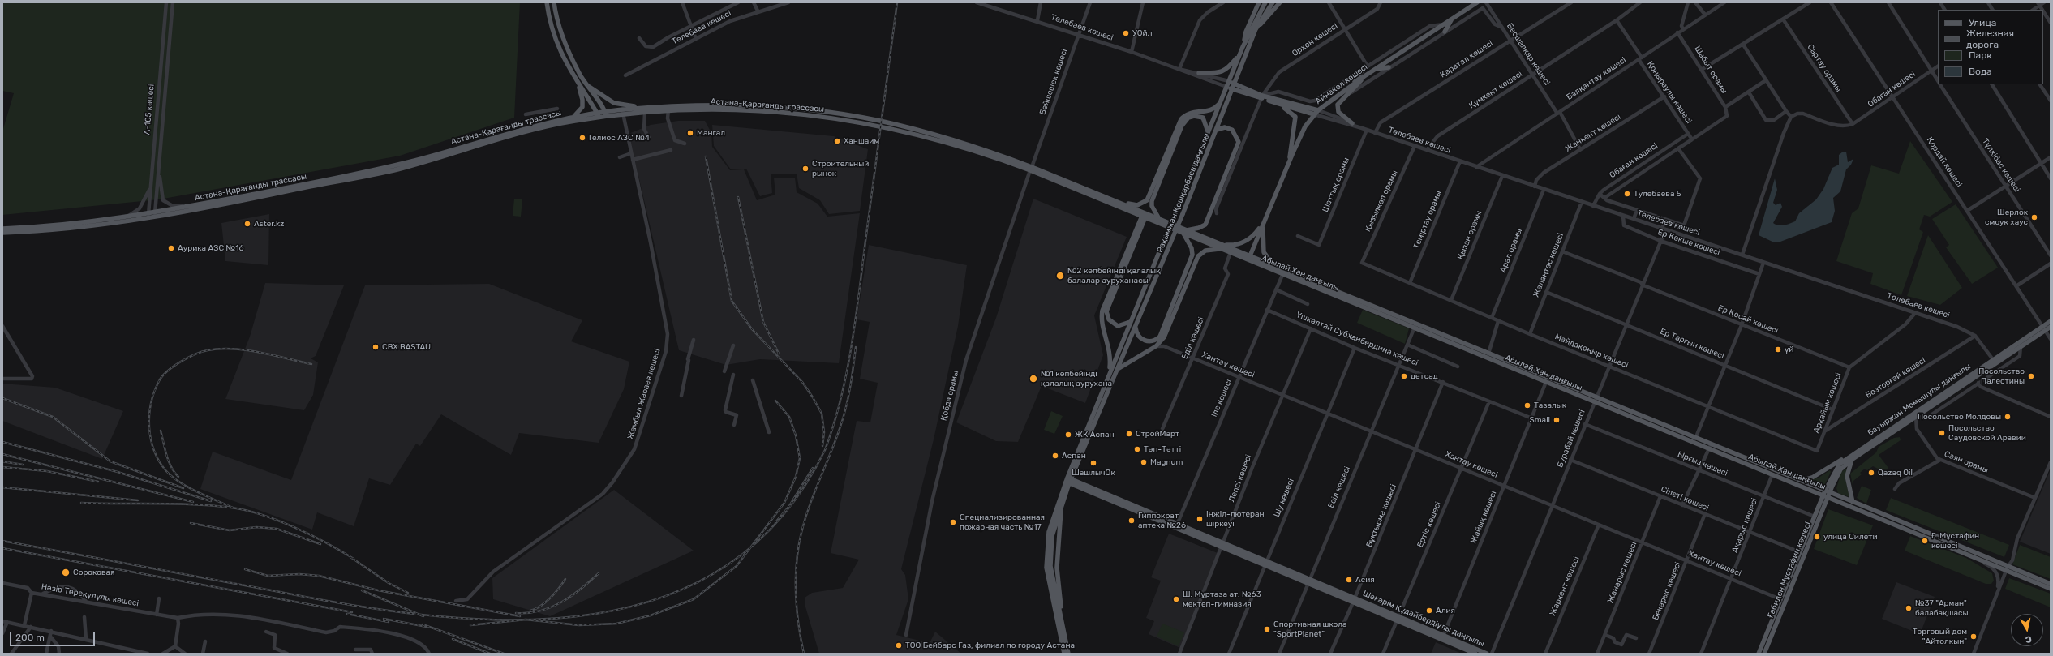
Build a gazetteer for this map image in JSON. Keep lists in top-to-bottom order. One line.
{"streets":{"main road":["Төлебаев көшесі","Айнакөл көшесі","Астана-Қарағанды трассасы","Рақымжан Қошқарбаев даңғылы","Абылай Хан даңғылы","Бауыржан Момышұлы даңғылы","Ғабиден Мұстафин көшесі","Шәкәрім Құдайбердіұлы даңғылы"],"street":["Орхон көшесі","Бесшалқар көшесі","Қаратал көшесі","Сартау орамы","Шабыт орамы","Балқантау көшесі","Бәйшешек көшесі","Обаған көшесі","Құмкент көшесі","Қоңыраулы көшесі","А-105 көшесі","Жанкент көшесі","Қордай көшесі","Түлкібас көшесі","Шаттық орамы","Қызылкөл орамы","Теміртау орамы","Қызан орамы","Ер Көкше көшесі","Арал орамы","Жалаңтөс көшесі","Ер Қосай көшесі","Еділ көшесі","Үшкөлтай Субханбердина көшесі","Ер Тарғын көшесі","Майдақоңыр көшесі","Хантау көшесі","Бозторғай көшесі","Жамбыл Жабаев көшесі","Қобда орамы","Іле көшесі","Арқайым көшесі","Бурабай көшесі","Саян орамы","Ырғыз көшесі","Лепсі көшесі","Есіл көшесі","Шу көшесі","Сілеті көшесі","Бұқтырма көшесі","Жайық көшесі","Ертіс көшесі","Ақарыс көшесі","Жанарыс көшесі","Жаркент көшесі","Бекарыс көшесі","Нәзір Төреқұлұлы көшесі"]},"crossings":[["Төлебаев көшесі","Орхон көшесі"],["Төлебаев көшесі","Қаратал көшесі"],["Төлебаев көшесі","Балқантау көшесі"],["Төлебаев көшесі","Бәйшешек көшесі"],["Төлебаев көшесі","Айнакөл көшесі"],["Төлебаев көшесі","Обаған көшесі"],["Төлебаев көшесі","Құмкент көшесі"],["Төлебаев көшесі","Жанкент көшесі"],["Төлебаев көшесі","Шаттық орамы"],["Төлебаев көшесі","Рақымжан Қошқарбаев даңғылы"],["Төлебаев көшесі","Қызылкөл орамы"],["Төлебаев көшесі","Теміртау орамы"],["Төлебаев көшесі","Қызан орамы"],["Төлебаев көшесі","Ер Көкше көшесі"],["Төлебаев көшесі","Арал орамы"],["Төлебаев көшесі","Жалаңтөс көшесі"],["Төлебаев көшесі","Бозторғай көшесі"],["Төлебаев көшесі","Арқайым көшесі"],["Төлебаев көшесі","Бурабай көшесі"],["Бесшалқар көшесі","Қаратал көшесі"],["Бесшалқар көшесі","Балқантау көшесі"],["Бесшалқар көшесі","Құмкент көшесі"],["Бесшалқар көшесі","Жанкент көшесі"],["Сартау орамы","Обаған көшесі"],["Шабыт орамы","Балқантау көшесі"],["Балқантау көшесі","Қоңыраулы көшесі"],["Бәйшешек көшесі","Астана-Қарағанды трассасы"],["Бәйшешек көшесі","Абылай Хан даңғылы"],["Бәйшешек көшесі","Қобда орамы"],["Айнакөл көшесі","Абылай Хан даңғылы"],["Обаған көшесі","Қоңыраулы көшесі"],["Обаған көшесі","Қордай көшесі"],["Обаған көшесі","Түлкібас көшесі"],["Құмкент көшесі","Қоңыраулы көшесі"],["Қоңыраулы көшесі","Жанкент көшесі"],["Астана-Қарағанды трассасы","А-105 көшесі"],["Астана-Қарағанды трассасы","Абылай Хан даңғылы"],["Астана-Қарағанды трассасы","Жамбыл Жабаев көшесі"],["Астана-Қарағанды трассасы","Қобда орамы"],["Қордай көшесі","Бауыржан Момышұлы даңғылы"],["Рақымжан Қошқарбаев даңғылы","Шәкәрім Құдайбердіұлы даңғылы"],["Қызылкөл орамы","Майдақоңыр көшесі"],["Теміртау орамы","Майдақоңыр көшесі"],["Қызан орамы","Майдақоңыр көшесі"],["Ер Көкше көшесі","Бурабай көшесі"],["Арал орамы","Майдақоңыр көшесі"],["Жалаңтөс көшесі","Ер Қосай көшесі"],["Жалаңтөс көшесі","Ер Тарғын көшесі"],["Жалаңтөс көшесі","Майдақоңыр көшесі"],["Абылай Хан даңғылы","Еділ көшесі"],["Абылай Хан даңғылы","Қобда орамы"],["Абылай Хан даңғылы","Іле көшесі"],["Абылай Хан даңғылы","Бауыржан Момышұлы даңғылы"],["Абылай Хан даңғылы","Бурабай көшесі"],["Абылай Хан даңғылы","Есіл көшесі"],["Абылай Хан даңғылы","Жайық көшесі"],["Абылай Хан даңғылы","Ақарыс көшесі"],["Абылай Хан даңғылы","Ғабиден Мұстафин көшесі"],["Ер Қосай көшесі","Арқайым көшесі"],["Ер Қосай көшесі","Бурабай көшесі"],["Еділ көшесі","Хантау көшесі"],["Үшкөлтай Субханбердина көшесі","Іле көшесі"],["Үшкөлтай Субханбердина көшесі","Лепсі көшесі"],["Үшкөлтай Субханбердина көшесі","Есіл көшесі"],["Үшкөлтай Субханбердина көшесі","Шу көшесі"],["Үшкөлтай Субханбердина көшесі","Бұқтырма көшесі"],["Үшкөлтай Субханбердина көшесі","Жайық көшесі"],["Үшкөлтай Субханбердина көшесі","Ертіс көшесі"],["Ер Тарғын көшесі","Арқайым көшесі"],["Ер Тарғын көшесі","Бурабай көшесі"],["Майдақоңыр көшесі","Арқайым көшесі"],["Майдақоңыр көшесі","Бурабай көшесі"],["Хантау көшесі","Іле көшесі"],["Хантау көшесі","Бурабай көшесі"],["Хантау көшесі","Лепсі көшесі"],["Хантау көшесі","Есіл көшесі"],["Хантау көшесі","Шу көшесі"],["Хантау көшесі","Бұқтырма көшесі"],["Хантау көшесі","Жайық көшесі"],["Хантау көшесі","Ертіс көшесі"],["Хантау көшесі","Ақарыс көшесі"],["Хантау көшесі","Ғабиден Мұстафин көшесі"],["Хантау көшесі","Жанарыс көшесі"],["Хантау көшесі","Жаркент көшесі"],["Хантау көшесі","Бекарыс көшесі"],["Бозторғай көшесі","Арқайым көшесі"],["Іле көшесі","Шәкәрім Құдайбердіұлы даңғылы"],["Бауыржан Момышұлы даңғылы","Саян орамы"],["Бауыржан Момышұлы даңғылы","Ғабиден Мұстафин көшесі"],["Бурабай көшесі","Ырғыз көшесі"],["Бурабай көшесі","Сілеті көшесі"],["Ырғыз көшесі","Ақарыс көшесі"],["Ырғыз көшесі","Ғабиден Мұстафин көшесі"],["Лепсі көшесі","Шәкәрім Құдайбердіұлы даңғылы"],["Есіл көшесі","Шәкәрім Құдайбердіұлы даңғылы"],["Шу көшесі","Шәкәрім Құдайбердіұлы даңғылы"],["Сілеті көшесі","Ақарыс көшесі"],["Сілеті көшесі","Жанарыс көшесі"],["Сілеті көшесі","Бекарыс көшесі"],["Бұқтырма көшесі","Шәкәрім Құдайбердіұлы даңғылы"],["Жайық көшесі","Шәкәрім Құдайбердіұлы даңғылы"],["Ертіс көшесі","Шәкәрім Құдайбердіұлы даңғылы"]],"places":["УОйл","Мангал","Гелиос АЗС №4","Ханшаим","Строительный рынок","Тулебаева 5","Шерлок смоук хаус","Aster.kz","Аурика АЗС №16","№2 көпбейінді қалалық балалар ауруханасы","СВХ BASTAU","үй","детсад","Посольство Палестины","№1 көпбейінді қалалық аурухана","Тазалык","Посольство Молдовы","Small","Посольство Саудовской Аравии","СтройМарт","ЖК Аспан","Тәп-Тәтті","Аспан","Magnum","ШашлычОк","Qazaq Oil","Інжіл-лютеран шіркеуі","Гиппократ аптека №26","Специализированная пожарная часть №17","улица Силети","Ғ. Мұстафин көшесі","Сороковая","Асия","Ш. Мұртаза ат. №63 мектеп-гимназия","№37 \"Арман\" балабақшасы","Алия","Спортивная школа \"SportPlanet\"","Торговый дом \"Айтолкын\"","ТОО Бейбарс Газ, филиал по городу Астана"],"legend":["Улица","Железная дорога","Парк","Вода"],"scale_bar":"200 m","north":"bottom"}
